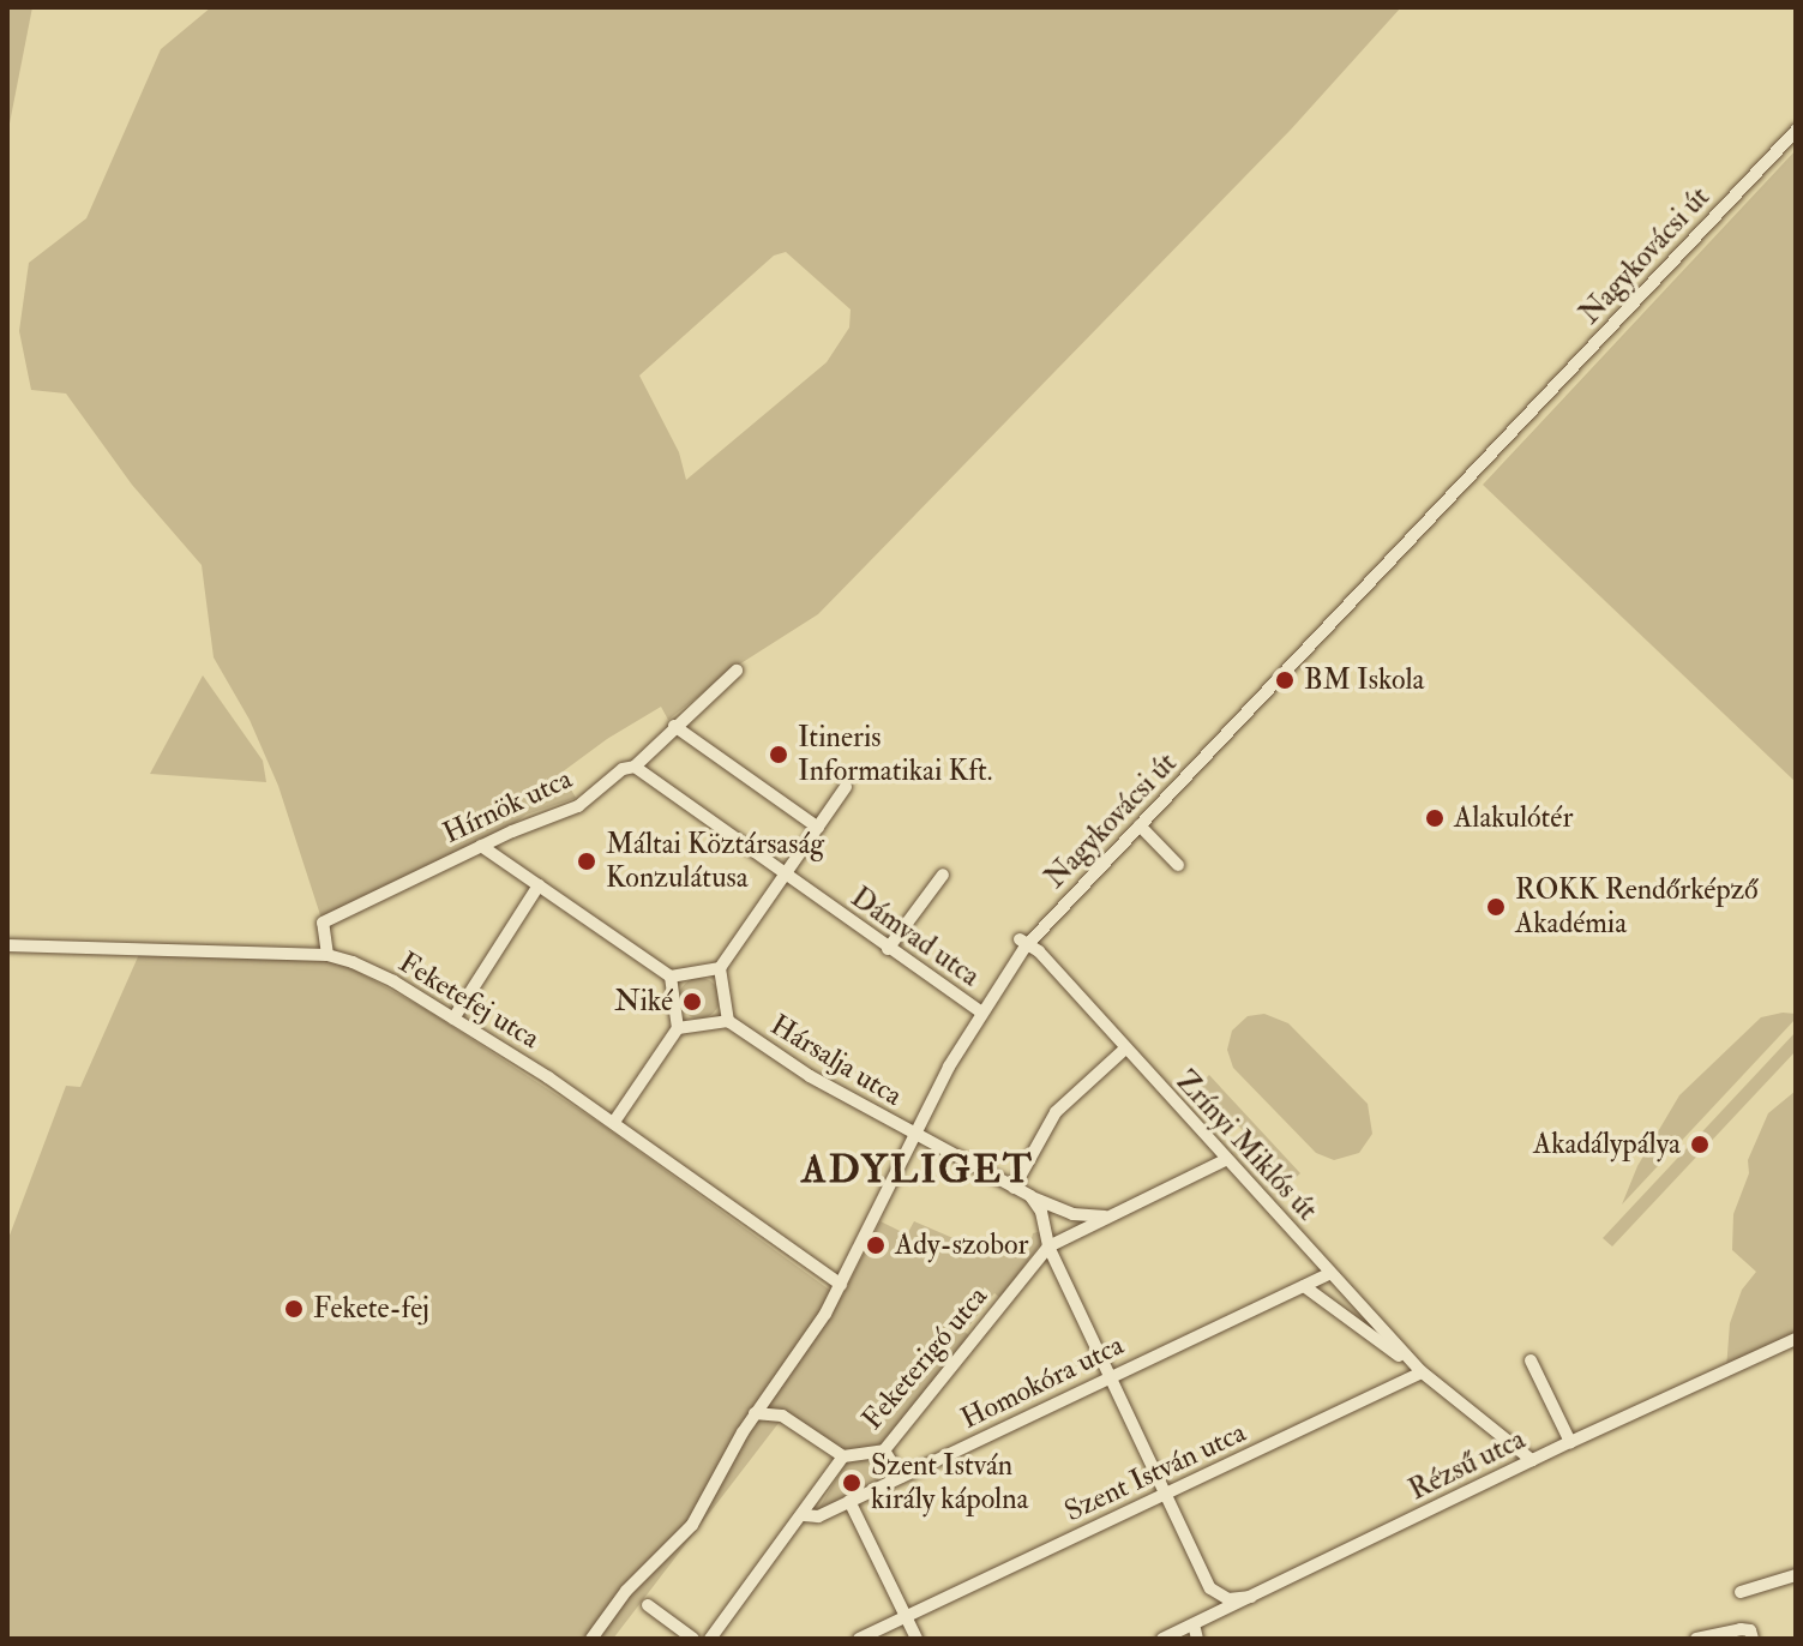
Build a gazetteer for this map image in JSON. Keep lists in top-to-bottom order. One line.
{"streets":{"street":["Nagykovácsi út","Hírnök utca","Dámvad utca","Feketefej utca","Hársalja utca","Zrínyi Miklós út","Feketerigó utca","Homokóra utca","Rézsű utca","Szent István utca"]},"crossings":[["Nagykovácsi út","Dámvad utca"],["Nagykovácsi út","Feketefej utca"],["Nagykovácsi út","Hársalja utca"],["Nagykovácsi út","Zrínyi Miklós út"],["Hírnök utca","Dámvad utca"],["Hírnök utca","Feketefej utca"],["Hársalja utca","Feketerigó utca"],["Zrínyi Miklós út","Feketerigó utca"],["Zrínyi Miklós út","Homokóra utca"],["Zrínyi Miklós út","Rézsű utca"],["Zrínyi Miklós út","Szent István utca"],["Feketerigó utca","Homokóra utca"]],"districts":["ADYLIGET"],"places":["BM Iskola","Itineris Informatikai Kft.","Alakulótér","Máltai Köztársaság Konzulátusa","ROKK Rendőrképző Akadémia","Niké","Akadálypálya","Ady-szobor","Fekete-fej","Szent István király kápolna"]}
